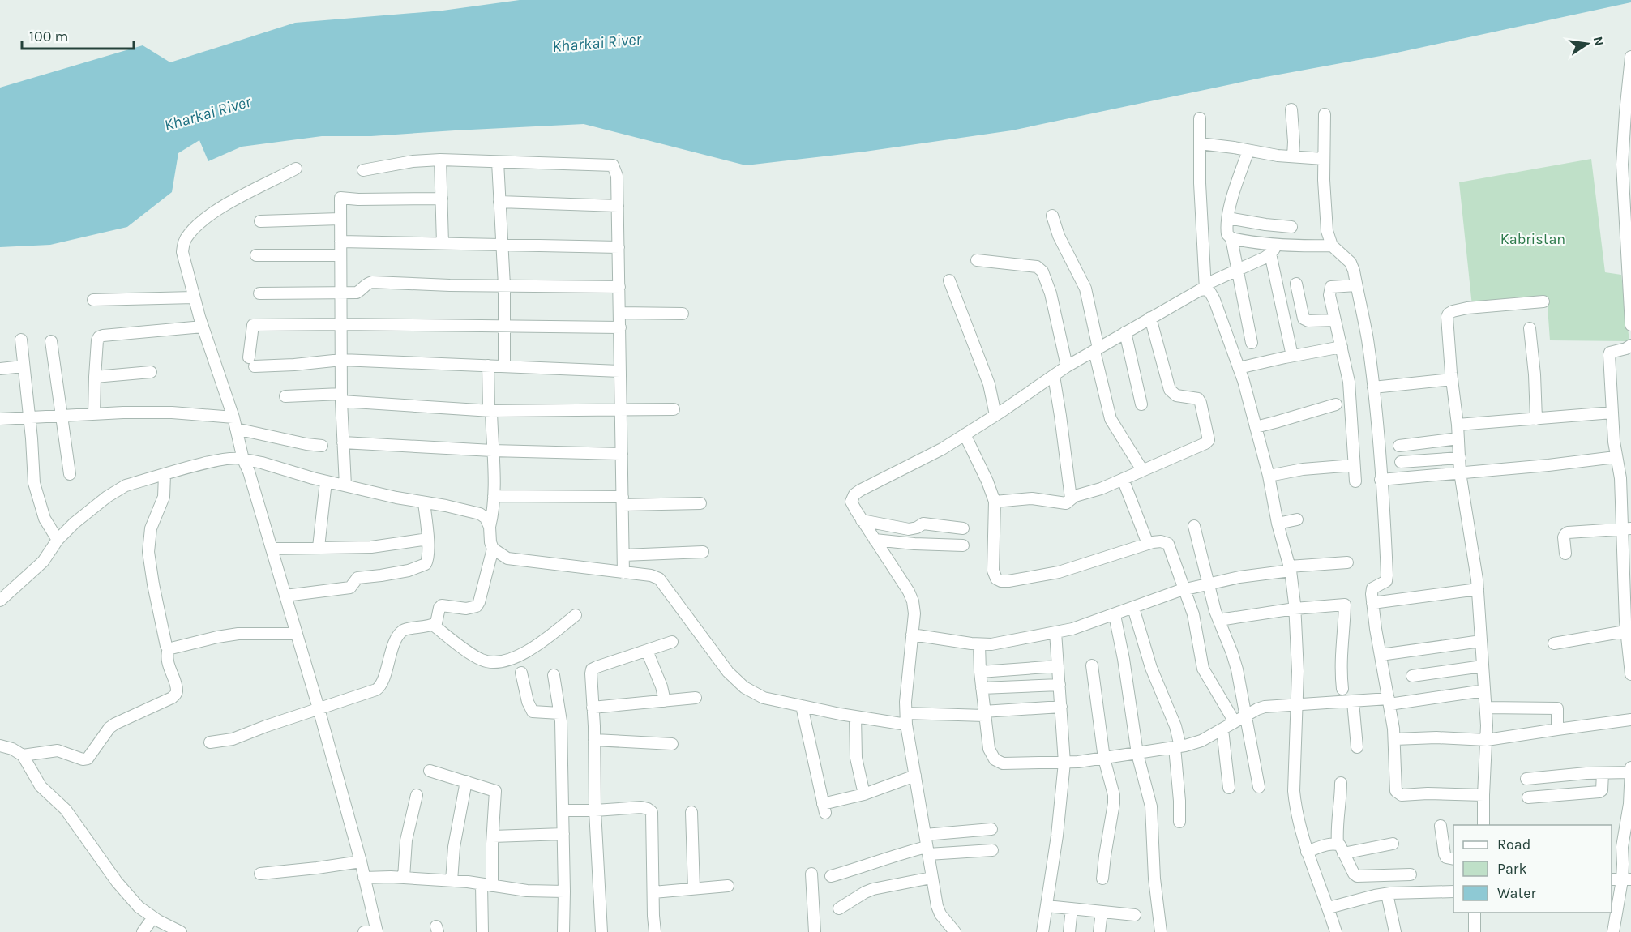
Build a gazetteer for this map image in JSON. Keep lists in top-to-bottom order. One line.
{"water":["Kharkai River"],"parks":["Kabristan"],"legend":["Road","Park","Water"],"scale_bar":"100 m","north":"right"}
